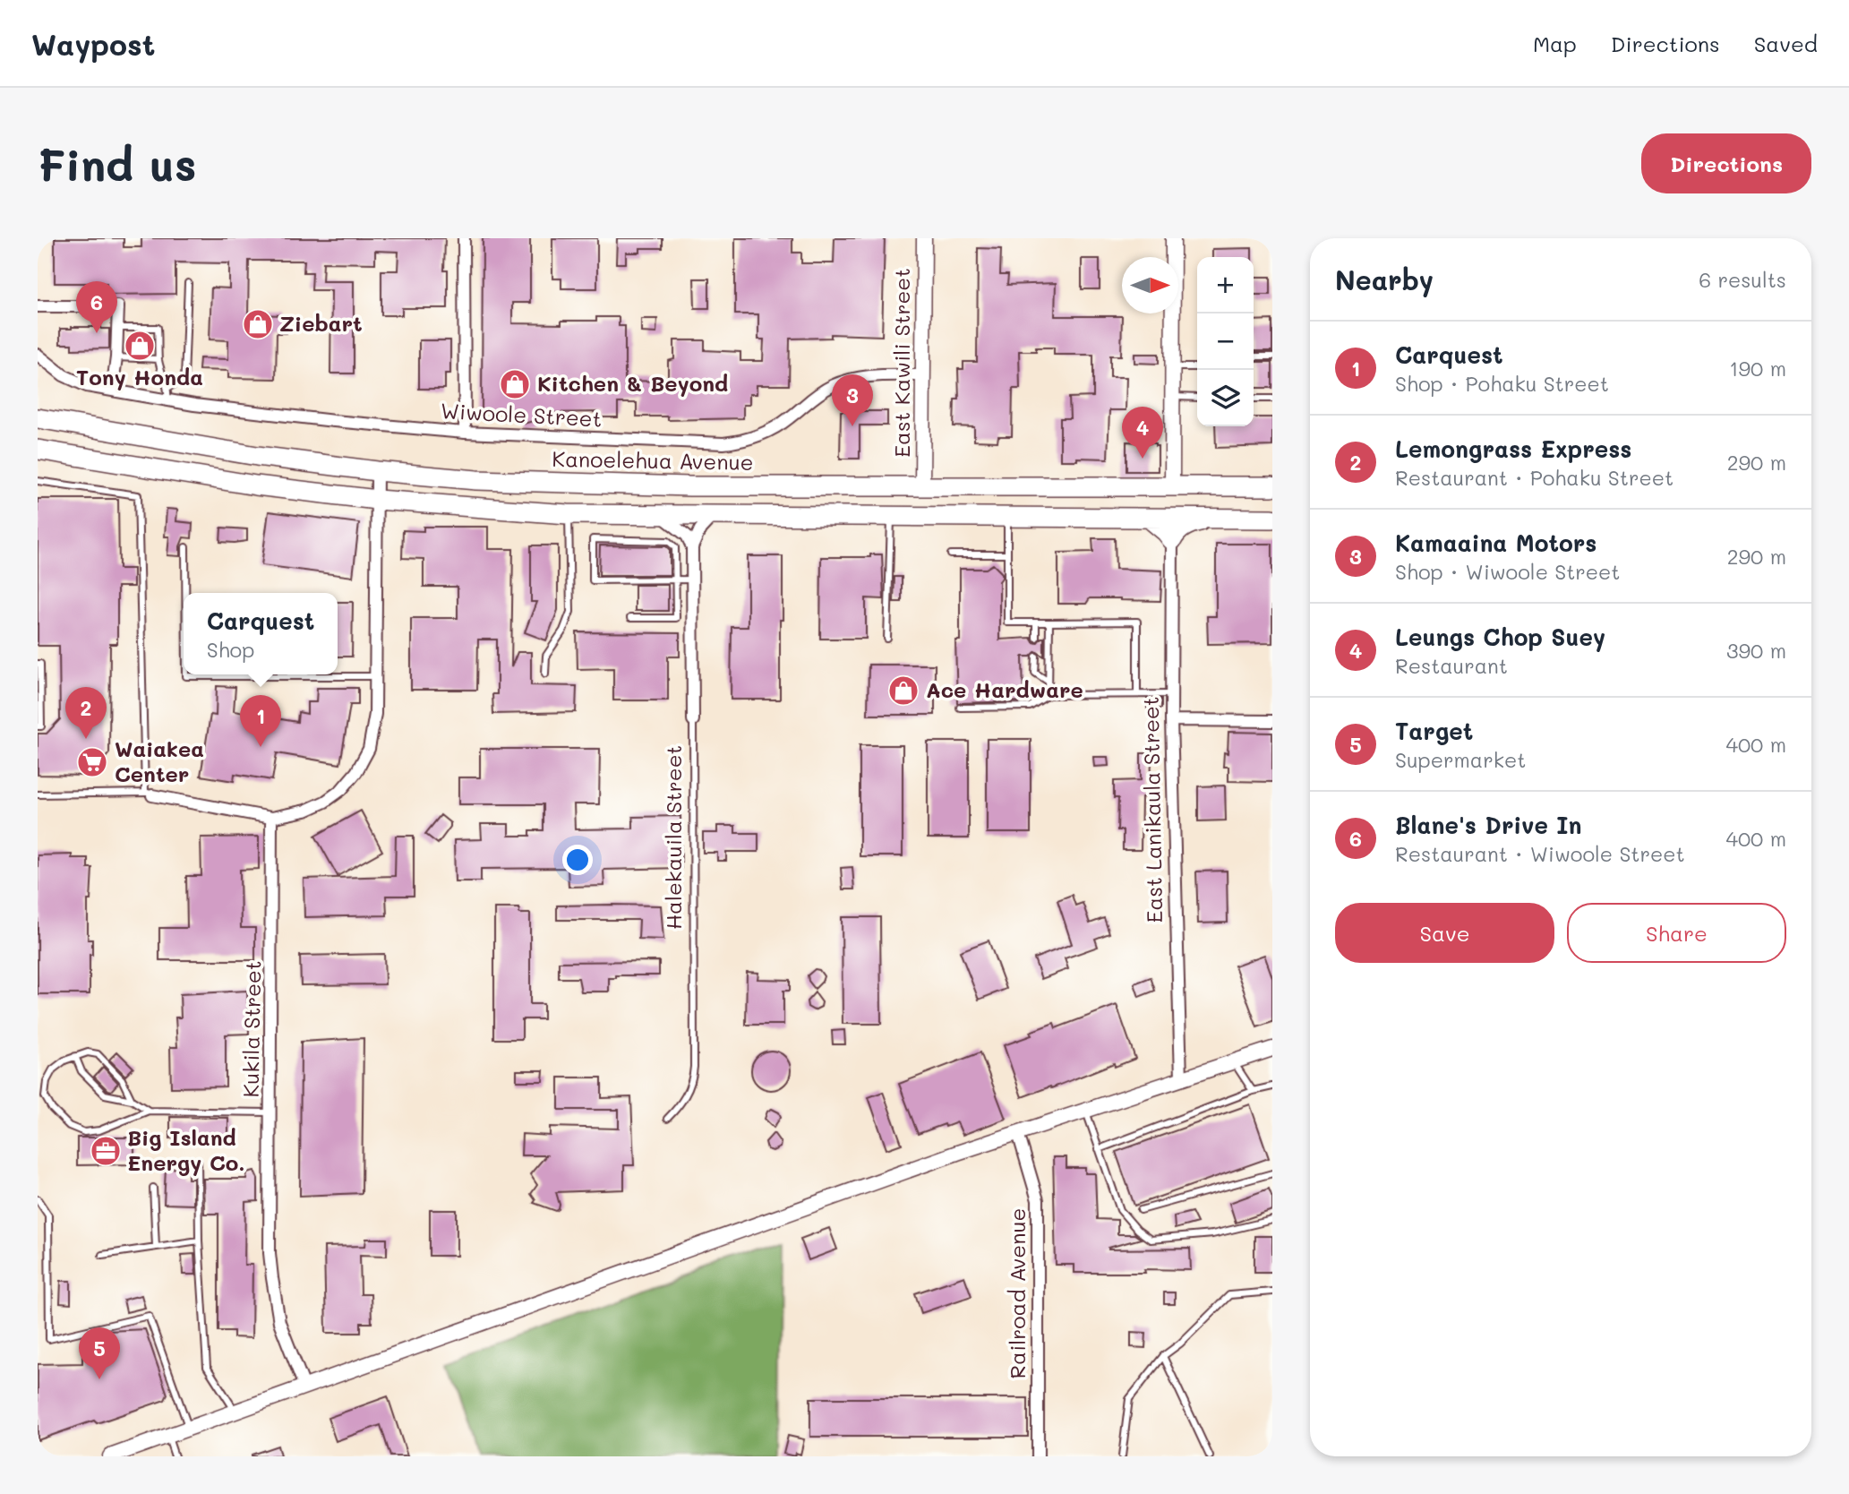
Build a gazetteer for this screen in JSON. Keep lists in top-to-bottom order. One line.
{"streets":{"highway":["Kanoelehua Avenue"],"street":["East Kawili Street","Wiwoole Street","East Lanikaula Street","Halekauila Street","Kukila Street","Railroad Avenue"]},"crossings":[["East Kawili Street","Wiwoole Street"],["East Kawili Street","Kanoelehua Avenue"]],"places":{"shop":["Ziebart","Tony Honda","Kitchen & Beyond","Ace Hardware"],"supermarket":["Waiakea Center"],"office":["Big Island Energy Co."]},"north":"right","page":{"header":"Waypost","nav":["Map","Directions","Saved"],"buttons":["Directions",["Save","Share"]],"title":"Find us","heading":["Nearby","6 results"],"map_buttons":["+","−"],"pins":["6","3","4","2","1","5"],"list":[{"mark":"1","name":"Carquest","note":"Shop · Pohaku Street","value":"190 m"},{"mark":"2","name":"Lemongrass Express","note":"Restaurant · Pohaku Street","value":"290 m"},{"mark":"3","name":"Kamaaina Motors","note":"Shop · Wiwoole Street","value":"290 m"},{"mark":"4","name":"Leungs Chop Suey","note":"Restaurant","value":"390 m"},{"mark":"5","name":"Target","note":"Supermarket","value":"400 m"},{"mark":"6","name":"Blane's Drive In","note":"Restaurant · Wiwoole Street","value":"400 m"}],"popup":["Carquest","Shop"]}}
